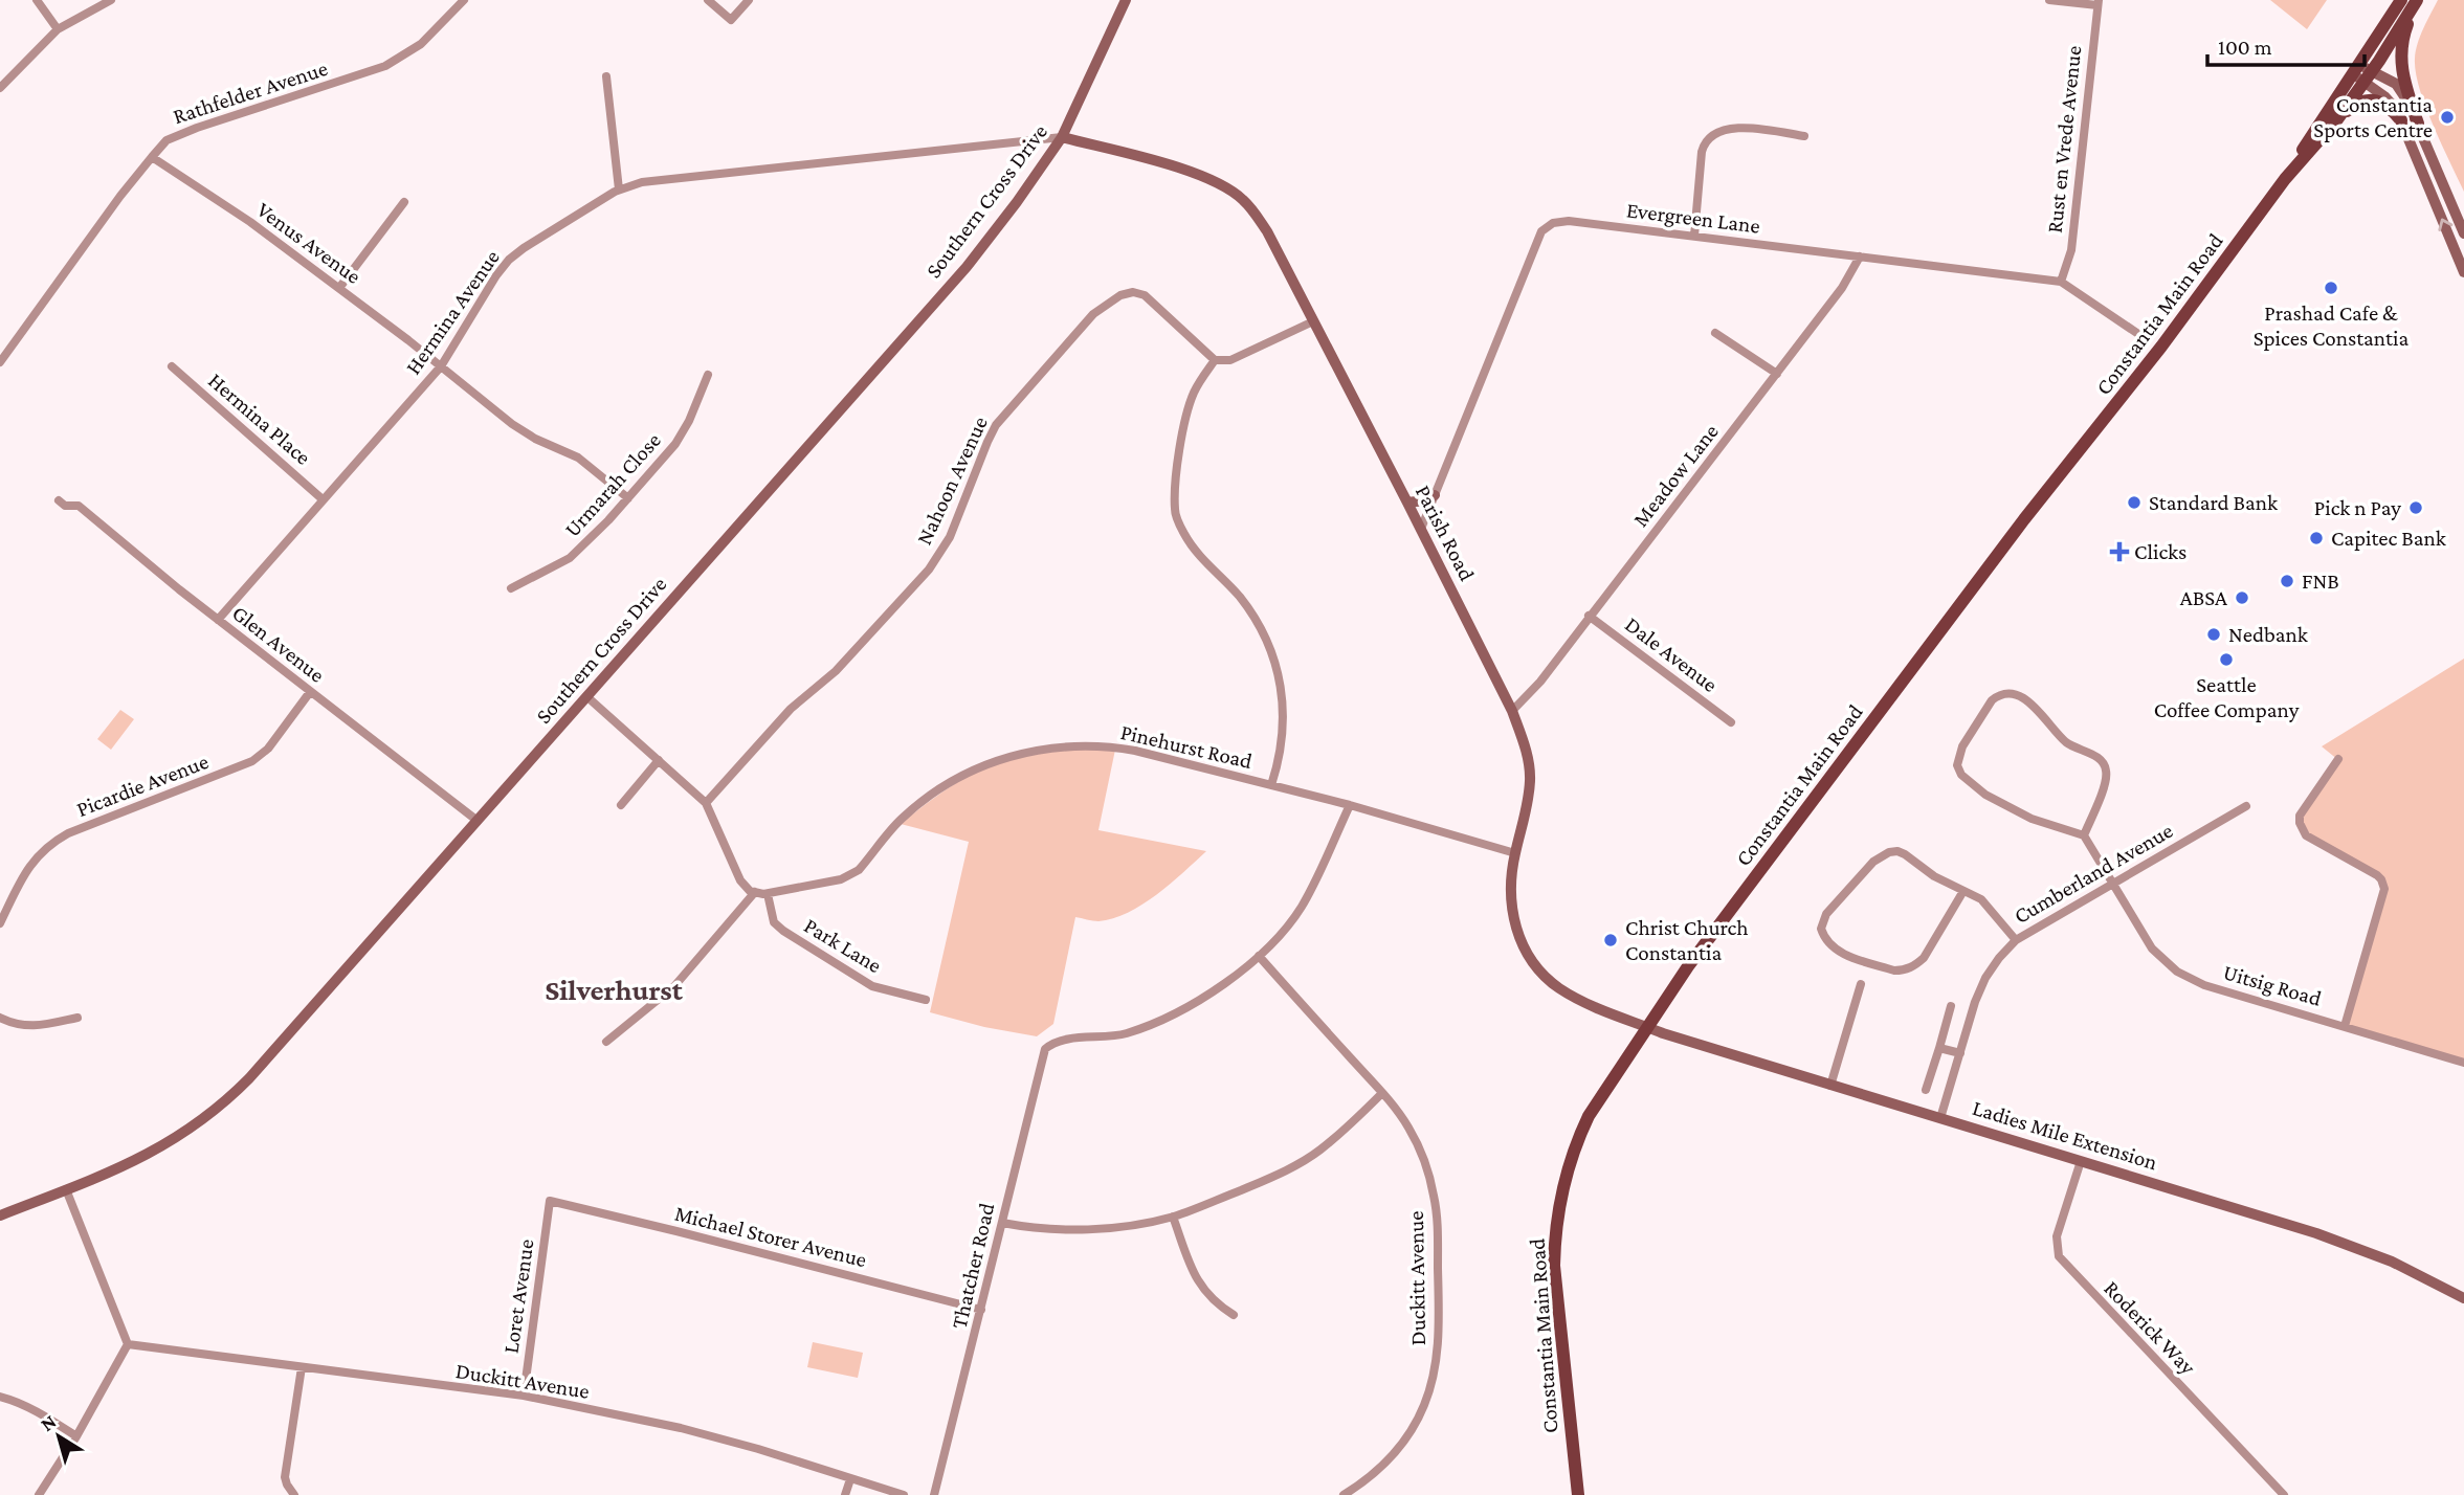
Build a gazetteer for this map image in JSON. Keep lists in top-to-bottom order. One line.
{"streets":{"main road":["Constantia Main Road"],"street":["Rathfelder Avenue","Rust en Vrede Avenue","Southern Cross Drive","Evergreen Lane","Venus Avenue","Hermina Avenue","Hermina Place","Meadow Lane","Nahoon Avenue","Urmarah Close","Parish Road","Glen Avenue","Dale Avenue","Pinehurst Road","Picardie Avenue","Cumberland Avenue","Park Lane","Uitsig Road","Ladies Mile Extension","Michael Storer Avenue","Thatcher Road","Duckitt Avenue","Loret Avenue","Roderick Way"]},"crossings":[["Rathfelder Avenue","Venus Avenue"],["Rust en Vrede Avenue","Evergreen Lane"],["Southern Cross Drive","Hermina Avenue"],["Southern Cross Drive","Parish Road"],["Southern Cross Drive","Glen Avenue"],["Evergreen Lane","Meadow Lane"],["Evergreen Lane","Parish Road"],["Venus Avenue","Hermina Avenue"],["Venus Avenue","Urmarah Close"],["Hermina Avenue","Hermina Place"],["Hermina Avenue","Parish Road"],["Hermina Avenue","Glen Avenue"],["Constantia Main Road","Parish Road"],["Constantia Main Road","Ladies Mile Extension"],["Meadow Lane","Parish Road"],["Meadow Lane","Dale Avenue"],["Parish Road","Pinehurst Road"],["Parish Road","Ladies Mile Extension"],["Glen Avenue","Picardie Avenue"],["Pinehurst Road","Park Lane"],["Cumberland Avenue","Uitsig Road"],["Cumberland Avenue","Ladies Mile Extension"],["Ladies Mile Extension","Roderick Way"],["Michael Storer Avenue","Thatcher Road"],["Michael Storer Avenue","Loret Avenue"],["Thatcher Road","Duckitt Avenue"],["Duckitt Avenue","Loret Avenue"]],"districts":["Silverhurst"],"places":{"other":["Constantia Sports Centre","Prashad Cafe & Spices Constantia","Standard Bank","Pick n Pay","Capitec Bank","FNB","ABSA","Nedbank","Seattle Coffee Company","Christ Church Constantia"],"health":["Clicks"]},"scale_bar":"100 m","north":"top left"}
